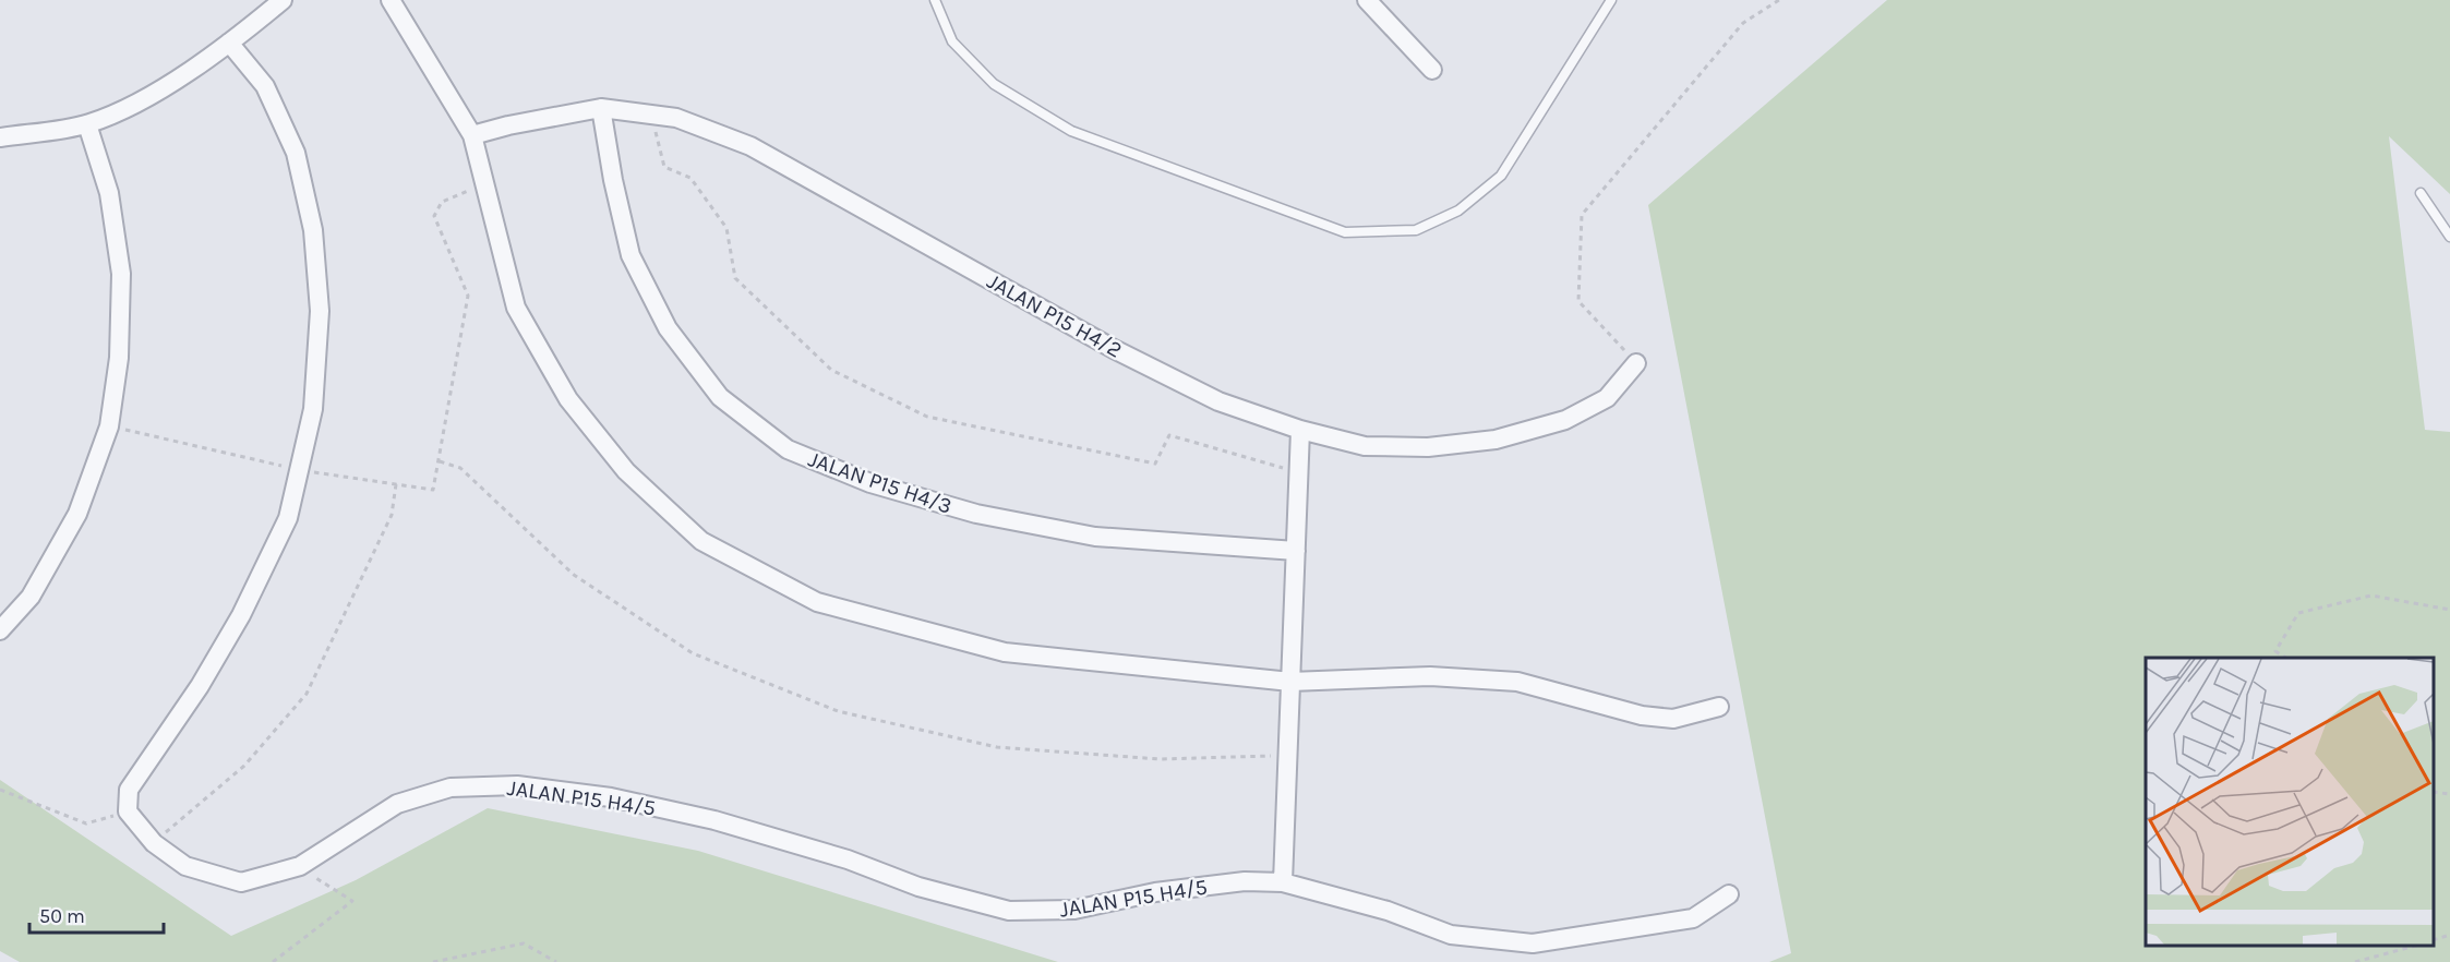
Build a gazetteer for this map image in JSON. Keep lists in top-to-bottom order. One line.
{"streets":{"street":["JALAN P15 H4/2","JALAN P15 H4/3","JALAN P15 H4/5"]},"crossings":[["JALAN P15 H4/2","JALAN P15 H4/3"]],"scale_bar":"50 m"}
